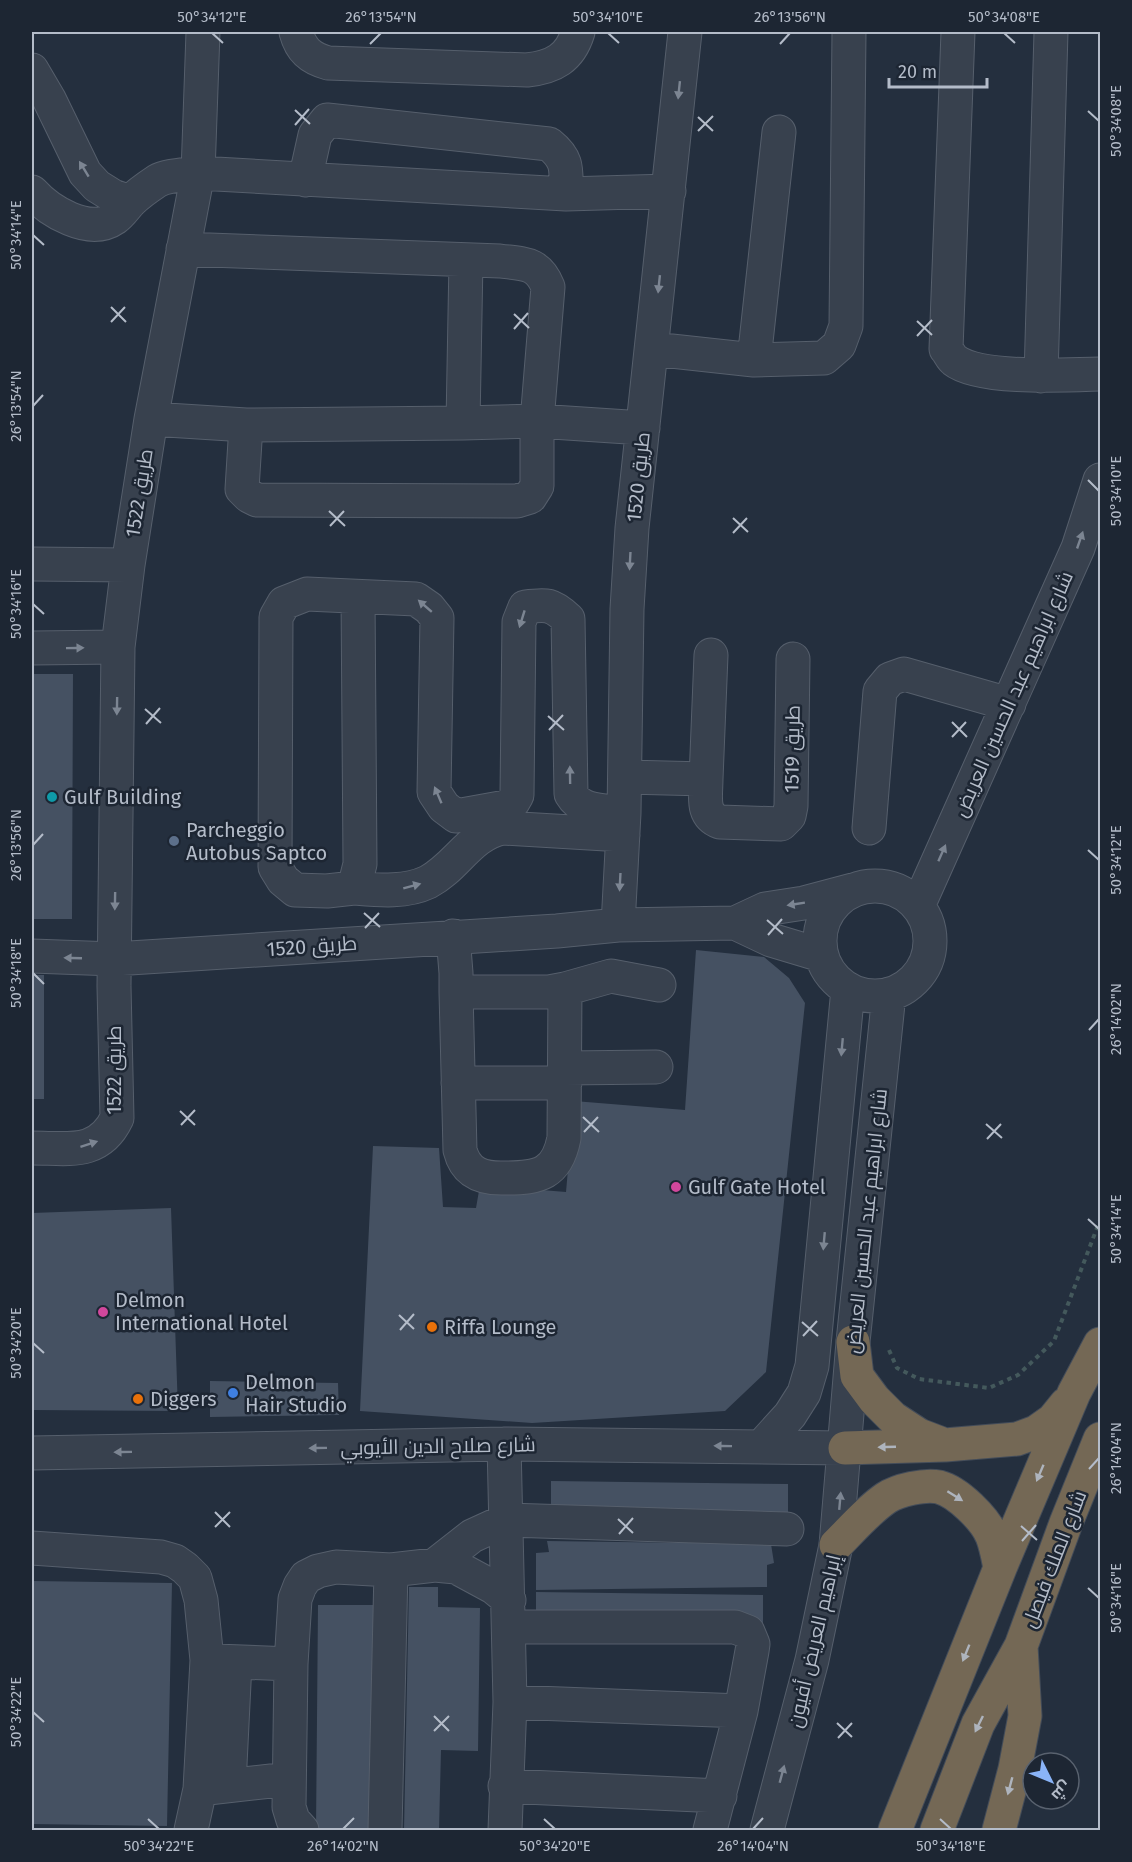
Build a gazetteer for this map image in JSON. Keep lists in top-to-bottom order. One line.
{"streets":{"highway":["شارع الملك فيصل"],"street":["طريق 1520","طريق 1522","شارع ابراهيم عبد الحسين العريض","طريق 1519","شارع صلاح الدين الأيوبي","إبراهيم العريض أفيون"]},"crossings":[["طريق 1520","طريق 1522"],["طريق 1520","شارع ابراهيم عبد الحسين العريض"],["شارع ابراهيم عبد الحسين العريض","شارع صلاح الدين الأيوبي"],["شارع ابراهيم عبد الحسين العريض","إبراهيم العريض أفيون"],["شارع صلاح الدين الأيوبي","إبراهيم العريض أفيون"]],"places":["Gulf Building","Parcheggio Autobus Saptco","Gulf Gate Hotel","Delmon International Hotel","Riffa Lounge","Delmon Hair Studio","Diggers"],"scale_bar":"20 m","north":"bottom right","coordinates":["50°34'12\"E","26°13'54\"N","50°34'10\"E","26°13'56\"N","50°34'08\"E","50°34'14\"E","50°34'16\"E","50°34'18\"E","26°14'02\"N","50°34'20\"E","26°14'04\"N","50°34'22\"E"]}
